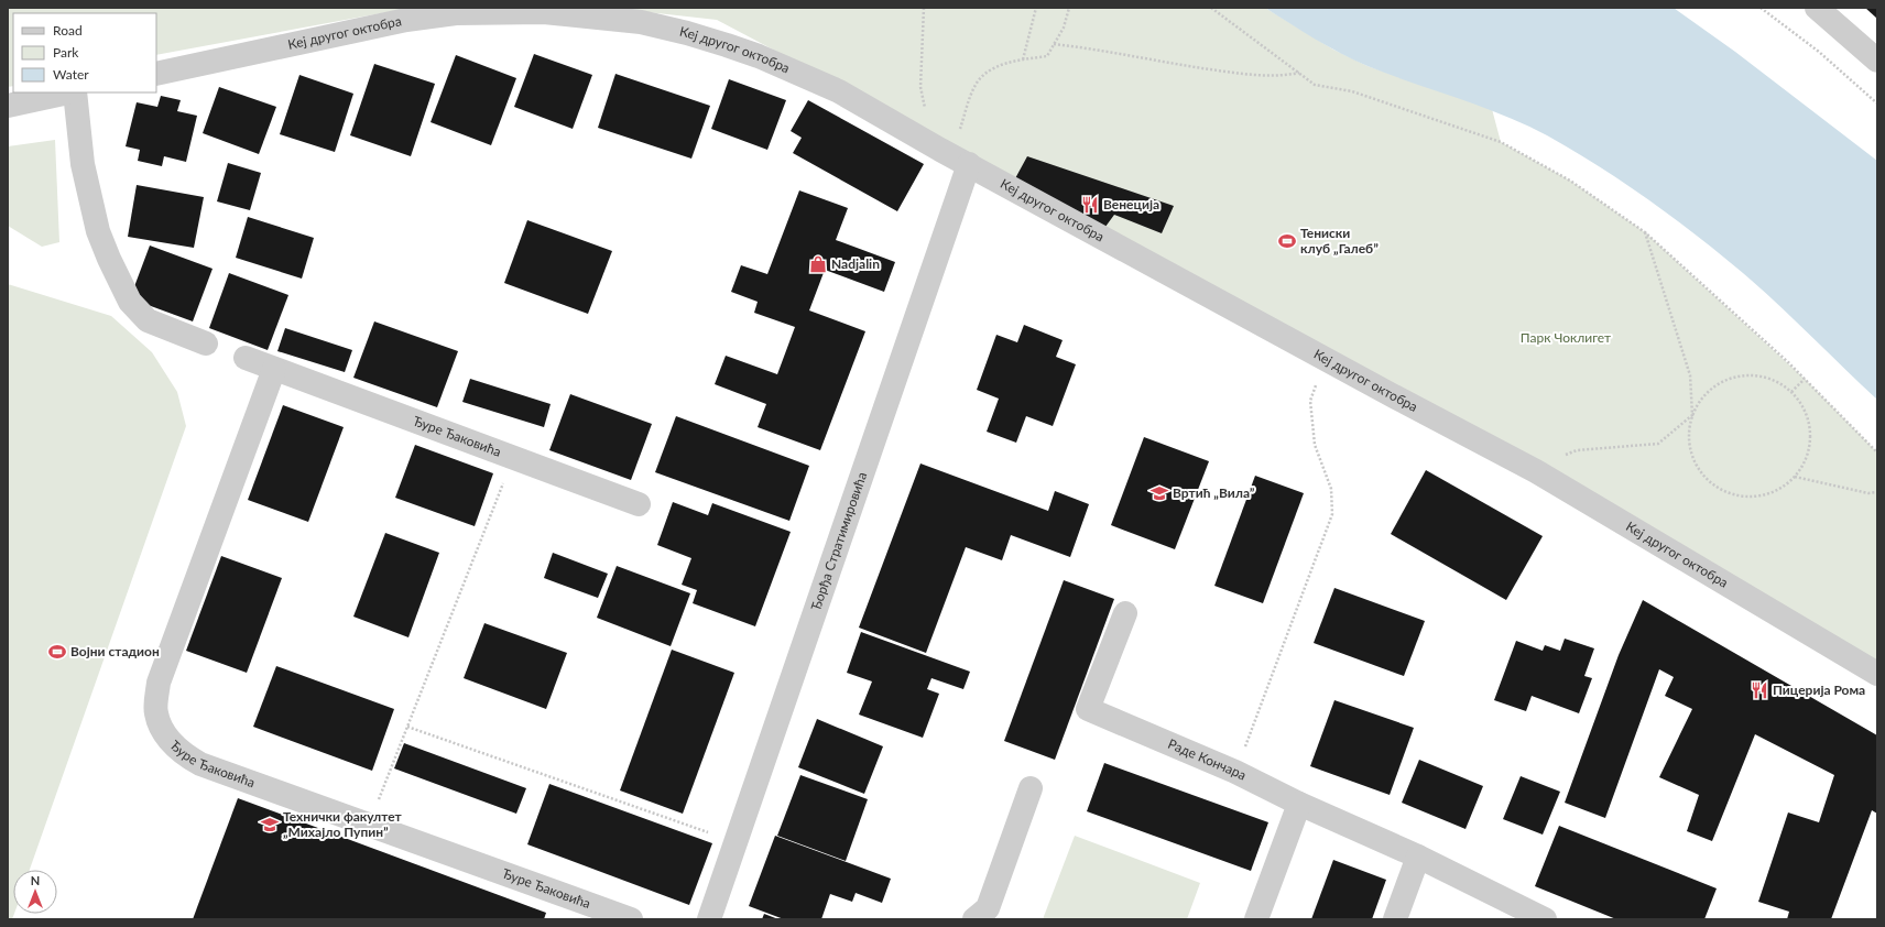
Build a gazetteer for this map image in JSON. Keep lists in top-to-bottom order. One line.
{"streets":{"street":["Кеј другог октобра","Ђуре Ђаковића","Ђорђа Стратимировића","Раде Кончара"]},"crossings":[["Кеј другог октобра","Ђорђа Стратимировића"]],"parks":["Парк Чоклигет"],"places":{"restaurant":["Венеција","Пицерија Рома"],"sports":["Тениски клуб „Галеб”","Војни стадион"],"shop":["Nadjalin"],"school or university":["Вртић „Вила”","Технички факултет „Михајло Пупин”"]},"legend":["Road","Park","Water"],"north":"top"}
